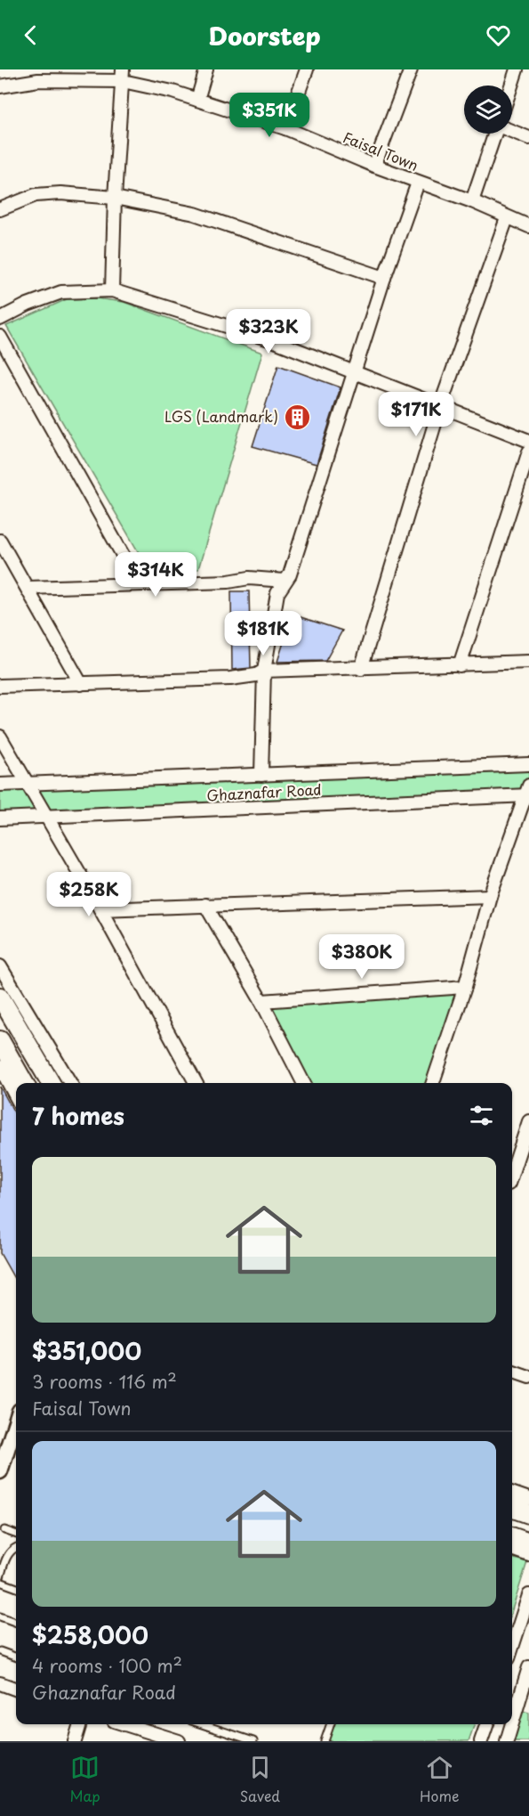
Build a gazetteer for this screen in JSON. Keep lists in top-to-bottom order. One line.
{"streets":{"street":["Faisal Town","Ghaznafar Road"]},"places":{"building":["LGS (Landmark)"]},"page":{"header":"Doorstep","price":["$351K","$323K","$171K","$314K","$181K","$258K","$380K"],"heading":"7 homes","list":[{"name":"$351,000","note":"3 rooms · 116 m² · Faisal Town"},{"name":"$258,000","note":"4 rooms · 100 m² · Ghaznafar Road"}],"tabs":["Map","Saved","Home"]}}
